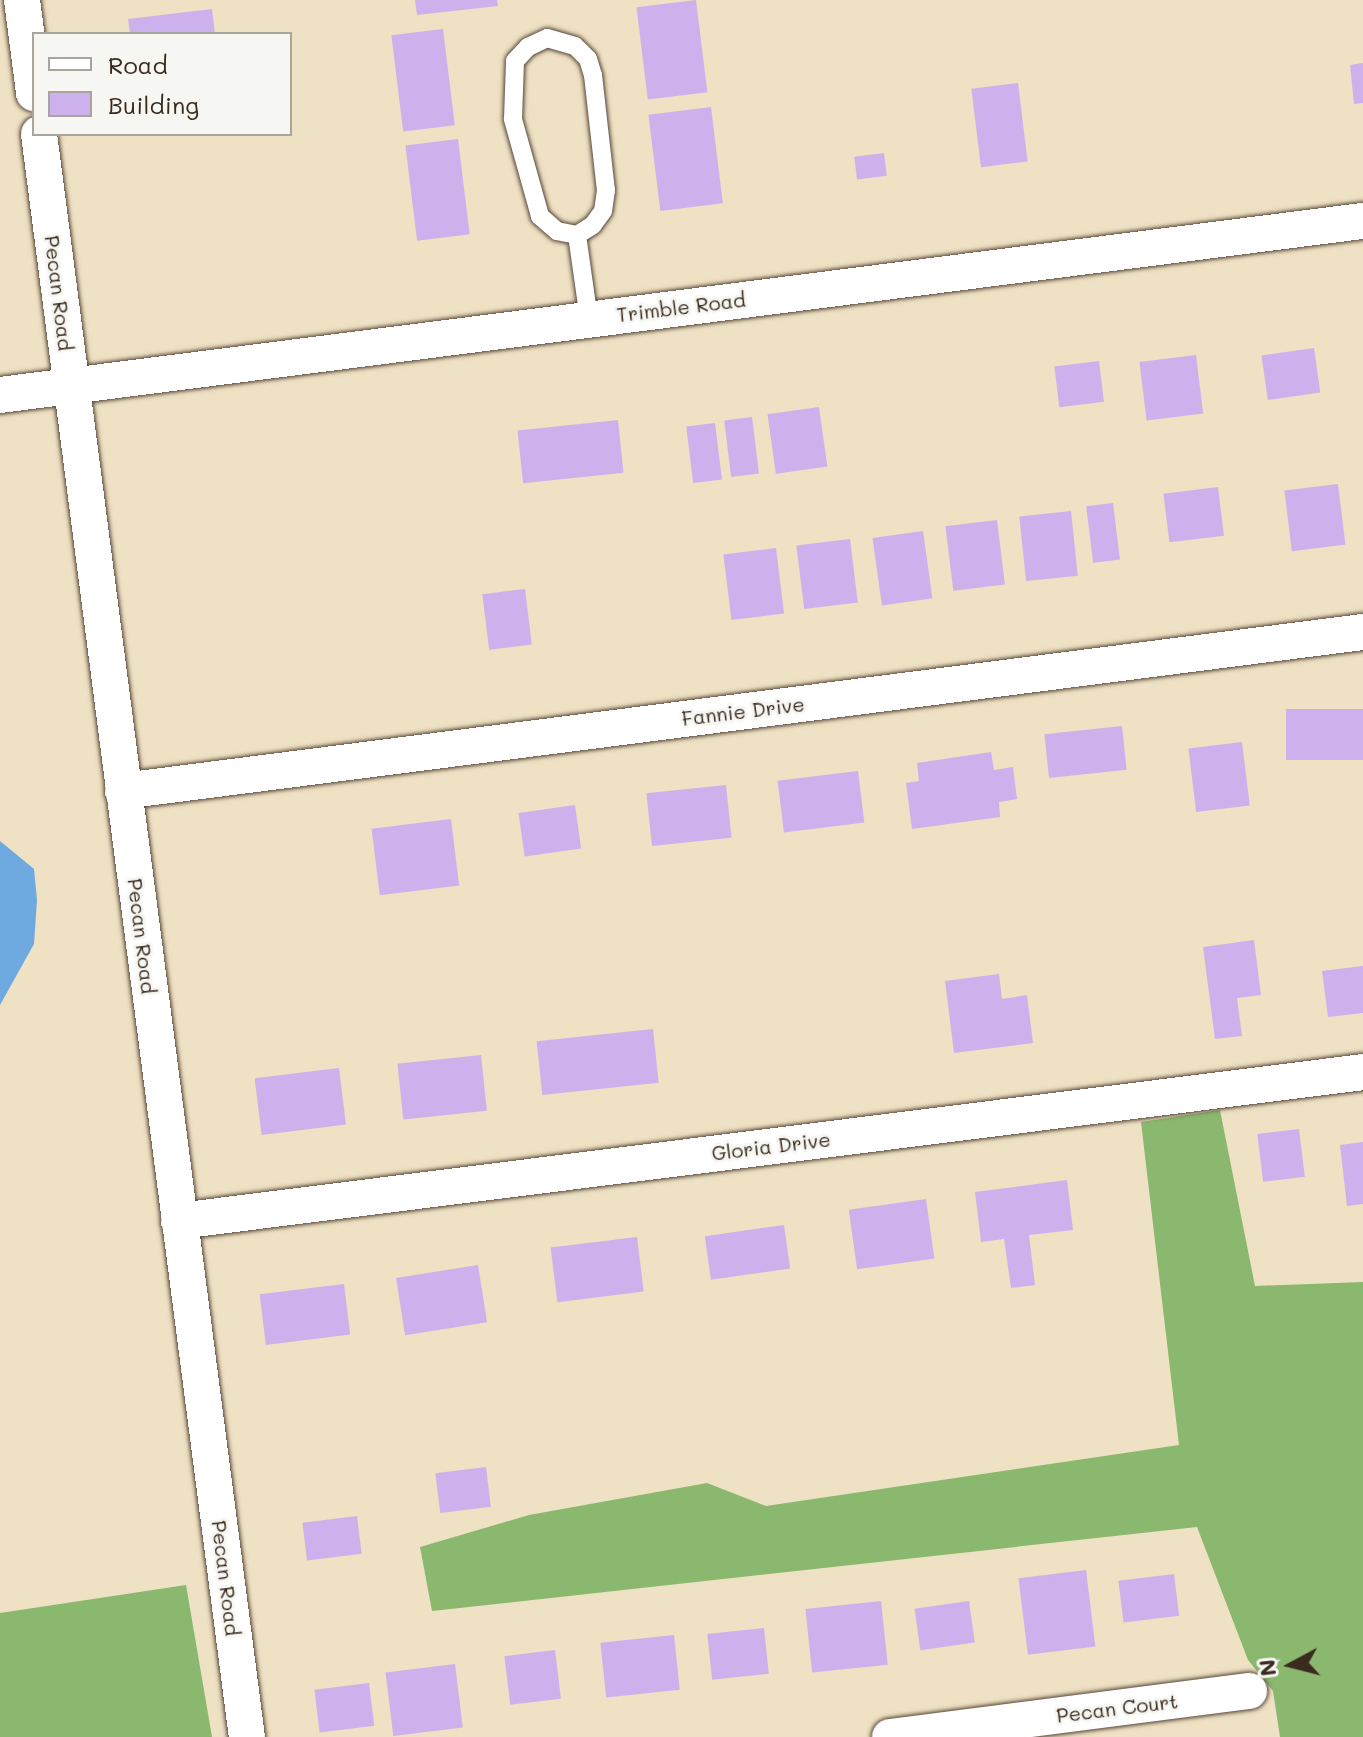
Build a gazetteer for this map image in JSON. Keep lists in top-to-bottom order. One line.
{"streets":{"street":["Pecan Road","Trimble Road","Fannie Drive","Gloria Drive","Pecan Court"]},"crossings":[["Pecan Road","Trimble Road"],["Pecan Road","Fannie Drive"],["Pecan Road","Gloria Drive"]],"legend":["Road","Building"],"north":"left"}
